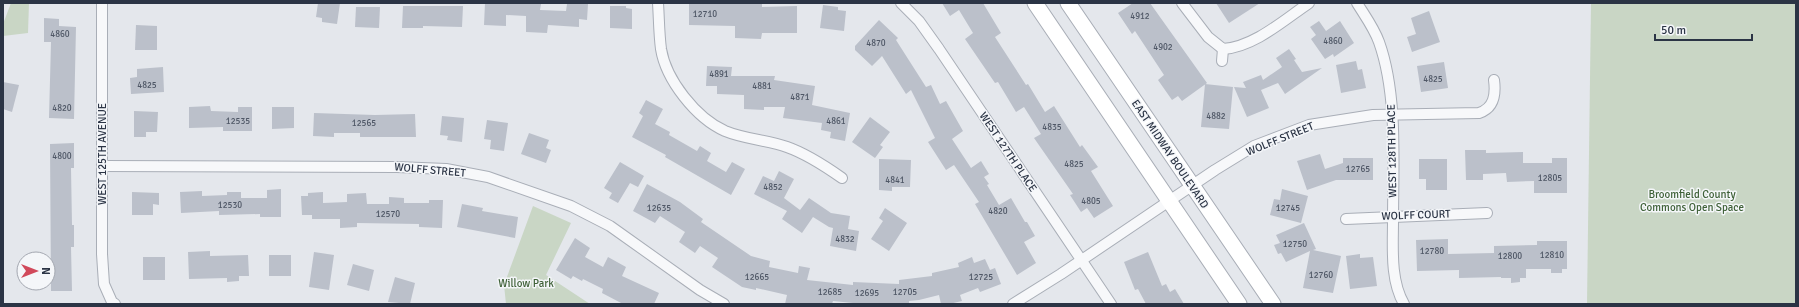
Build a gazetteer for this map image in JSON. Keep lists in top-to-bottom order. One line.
{"streets":{"main road":["EAST MIDWAY BOULEVARD"],"street":["WOLFF STREET","WEST 128TH PLACE","WEST 127TH PLACE","WEST 125TH AVENUE","WOLFF COURT"]},"crossings":[["WOLFF STREET","WEST 128TH PLACE"],["WOLFF STREET","WEST 127TH PLACE"],["WOLFF STREET","WEST 125TH AVENUE"],["WOLFF STREET","EAST MIDWAY BOULEVARD"],["WEST 128TH PLACE","WOLFF COURT"]],"parks":["Broomfield County Commons Open Space","Willow Park"],"house_numbers":["12710","4912","4860","4860","4870","4902","4891","4825","4825","4881","4871","4820","4882","12535","4861","12565","4835","4800","4825","12765","12805","4841","4852","4805","12530","12635","12745","4820","12570","4832","12750","12780","12810","12800","12760","12665","12725","12685","12705","12695"],"scale_bar":"50 m","north":"right"}
